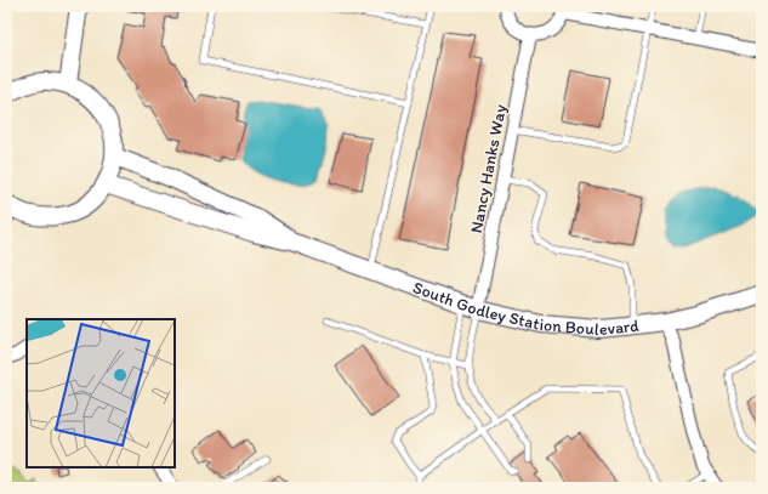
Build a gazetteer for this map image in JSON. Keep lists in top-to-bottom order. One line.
{"streets":{"street":["Nancy Hanks Way","South Godley Station Boulevard"]},"crossings":[["Nancy Hanks Way","South Godley Station Boulevard"]]}
